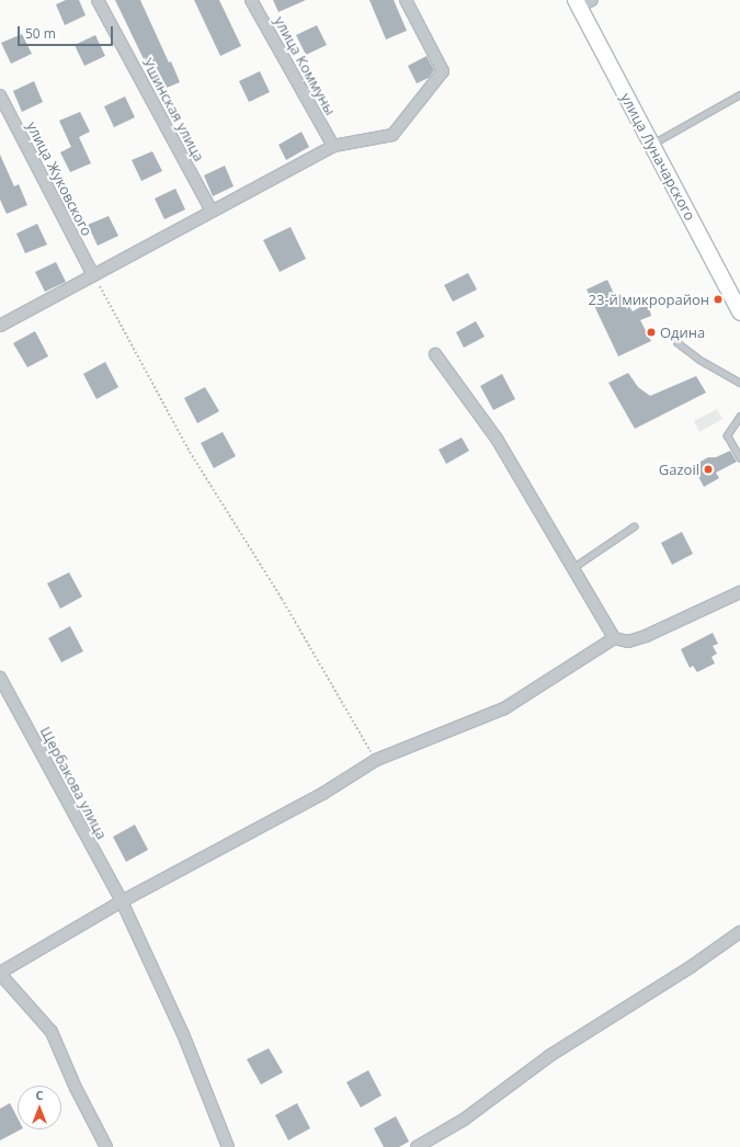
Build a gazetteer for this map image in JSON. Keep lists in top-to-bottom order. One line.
{"streets":{"main road":["улица Луначарского"],"street":["улица Коммуны","Ушинская улица","улица Жуковского","Щербакова улица"]},"places":["23-й микрорайон","Одина","Gazoil"],"scale_bar":"50 m","north":"top"}
